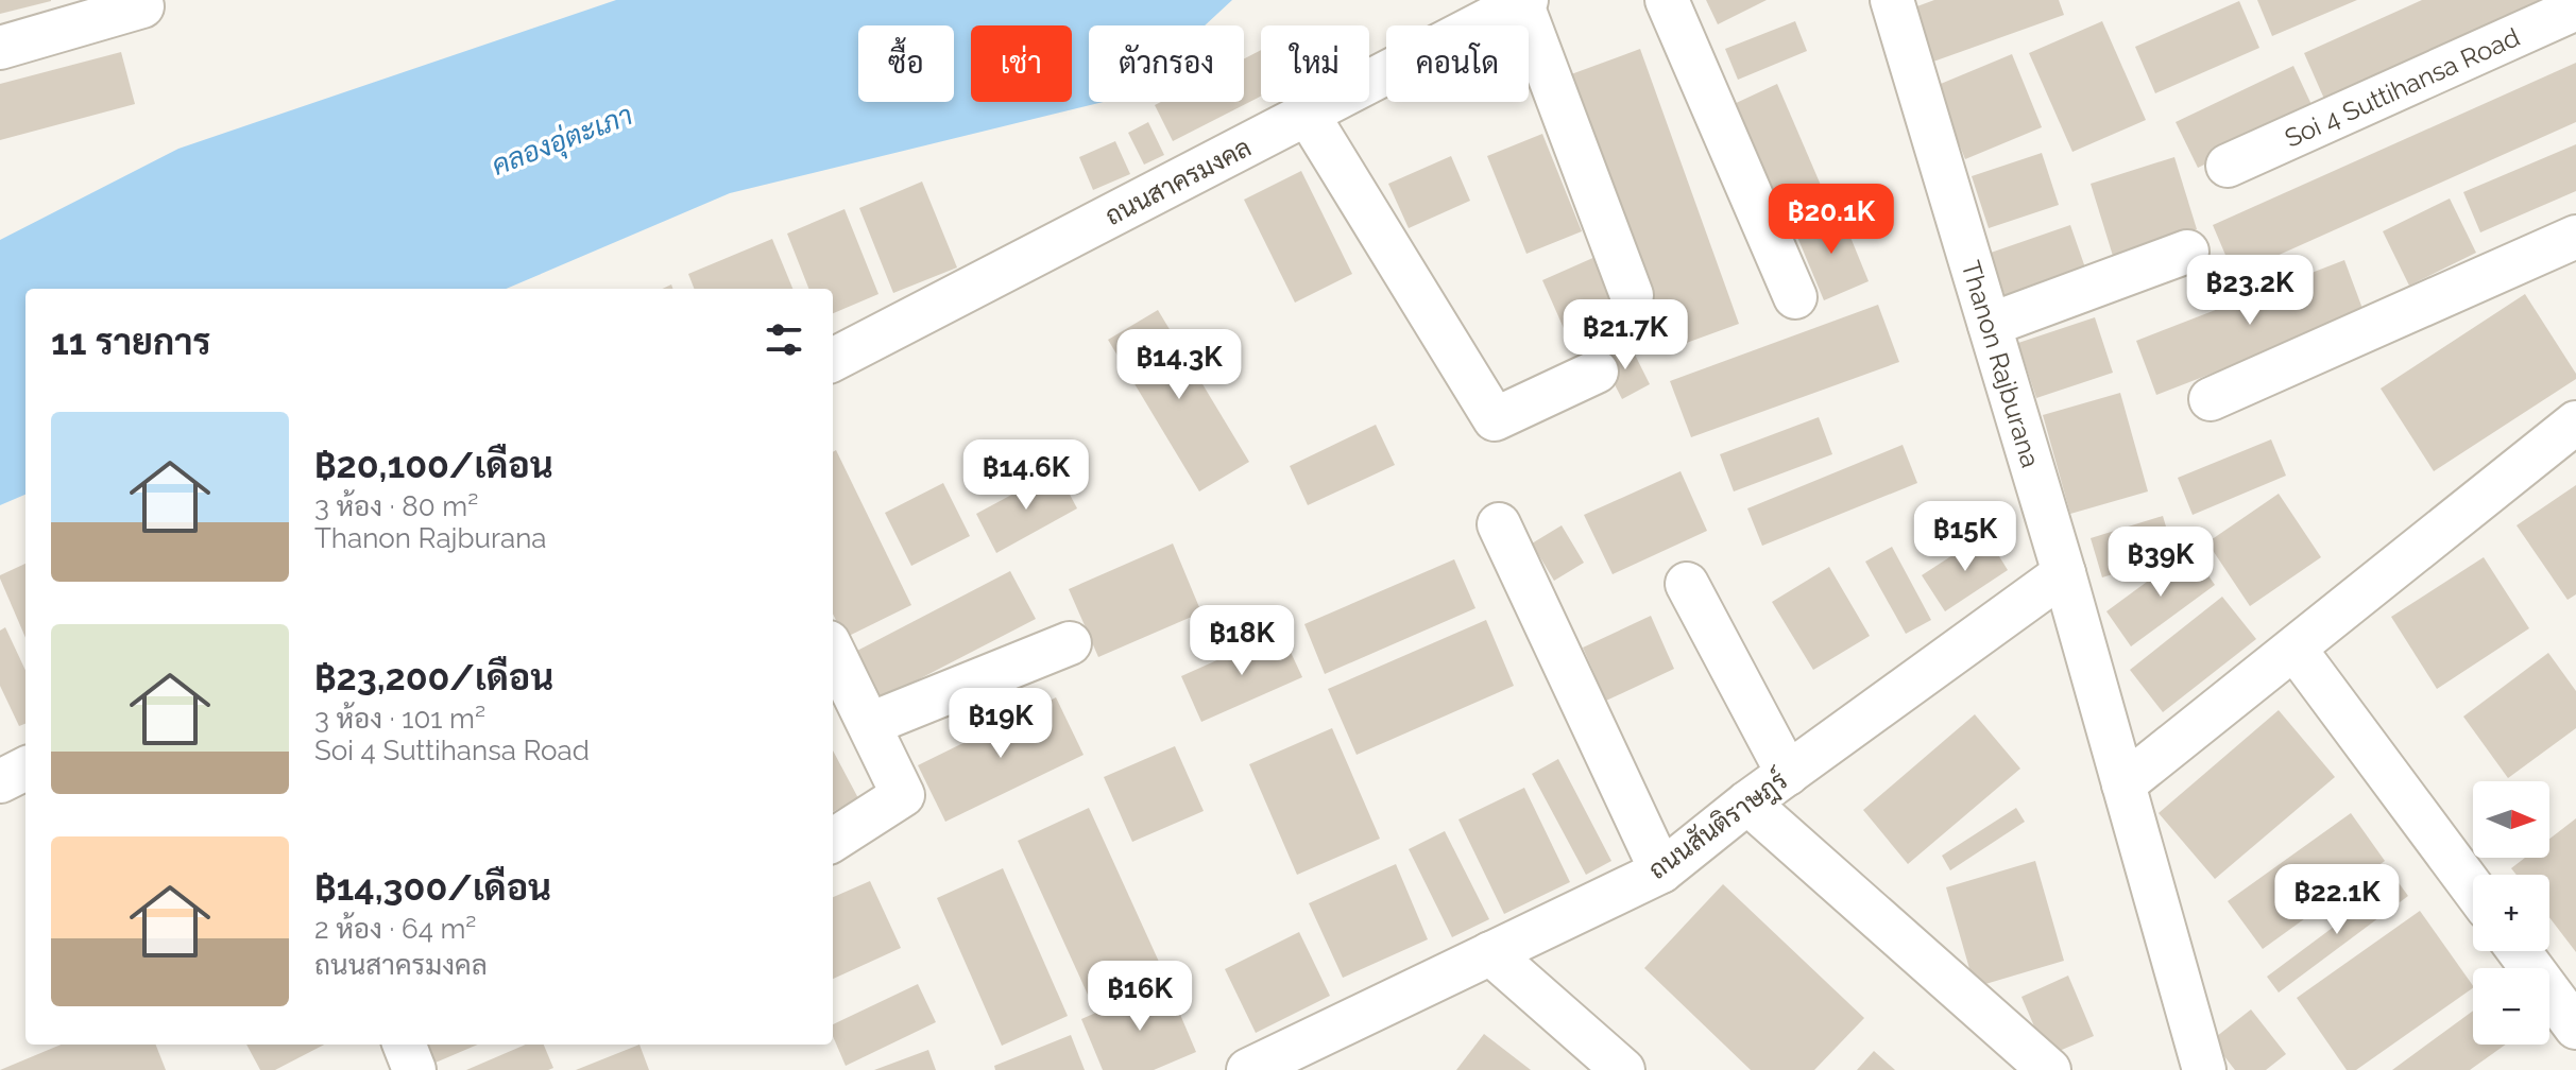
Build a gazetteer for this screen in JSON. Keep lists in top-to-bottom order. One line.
{"streets":{"street":["Soi 4 Suttihansa Road","ถนนสาครมงคล","Thanon Rajburana","ถนนสันติราษฎร์"]},"crossings":[["Thanon Rajburana","ถนนสันติราษฎร์"]],"water":["คลองอุ่ตะเภา"],"north":"right","page":{"chip":["ซื้อ","เช่า","ตัวกรอง","ใหม่","คอนโด"],"price":["฿20.1K","฿23.2K","฿21.7K","฿14.3K","฿14.6K","฿15K","฿39K","฿18K","฿19K","฿22.1K","฿16K"],"heading":"11 รายการ","list":[{"name":"฿20,100/เดือน","note":"3 ห้อง · 80 m² · Thanon Rajburana"},{"name":"฿23,200/เดือน","note":"3 ห้อง · 101 m² · Soi 4 Suttihansa Road"},{"name":"฿14,300/เดือน","note":"2 ห้อง · 64 m² · ถนนสาครมงคล"}],"map_buttons":["+","−"]}}
